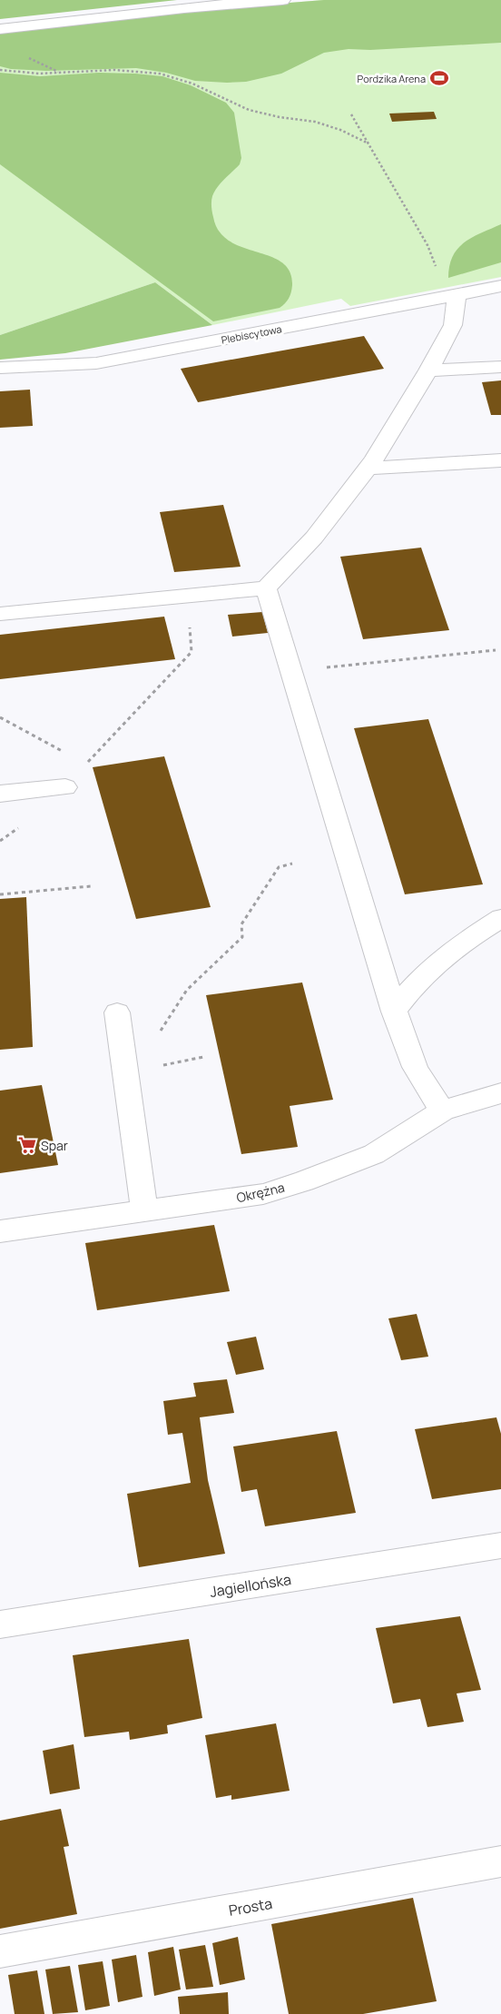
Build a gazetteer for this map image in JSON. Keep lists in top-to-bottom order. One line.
{"streets":{"street":["Plebiscytowa","Okrężna","Jagiellońska","Prosta"]},"places":{"sports":["Pordzika Arena"],"supermarket":["Spar"]}}
